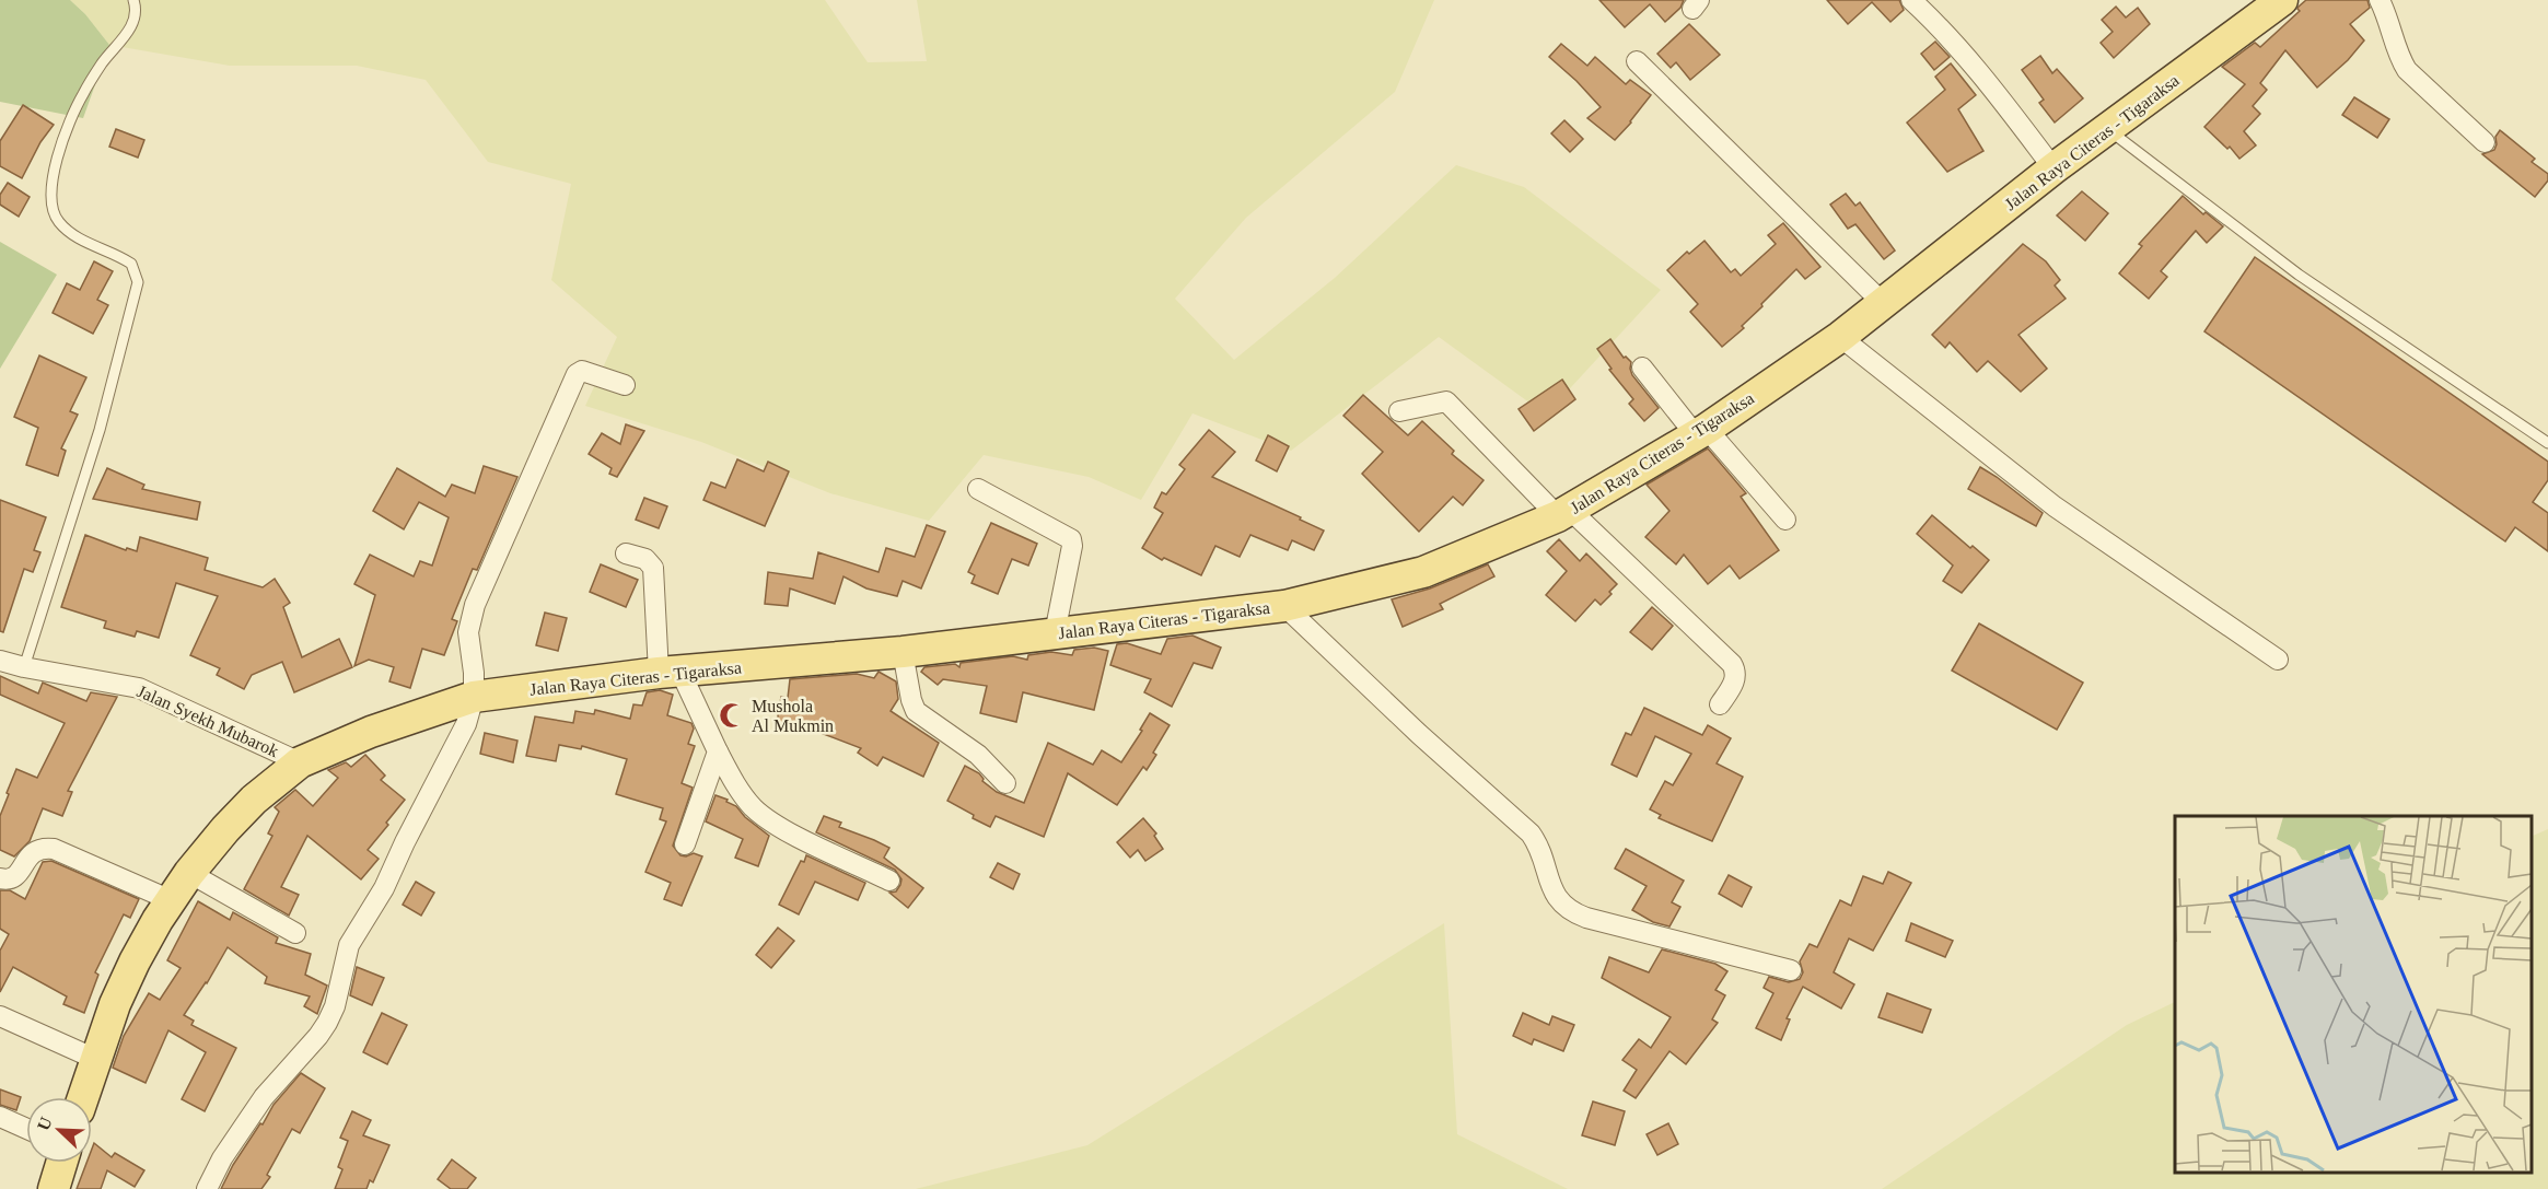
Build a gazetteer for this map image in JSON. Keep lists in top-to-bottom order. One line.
{"streets":{"main road":["Jalan Raya Citeras - Tigaraksa"],"street":["Jalan Syekh Mubarok"]},"crossings":[["Jalan Raya Citeras - Tigaraksa","Jalan Syekh Mubarok"]],"places":{"mosque":["Mushola Al Mukmin"]},"north":"top left"}
